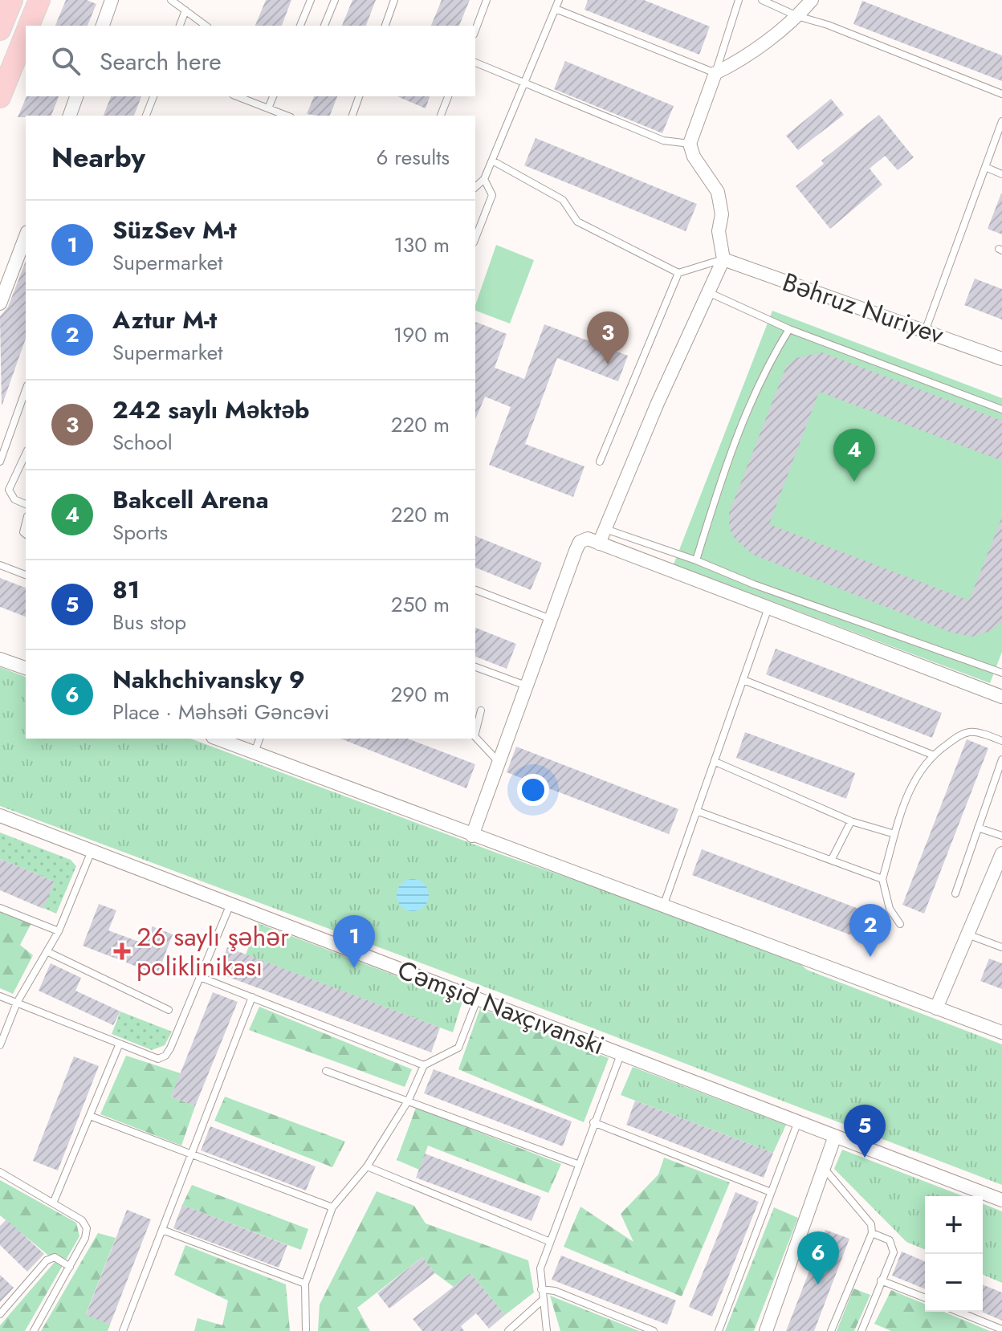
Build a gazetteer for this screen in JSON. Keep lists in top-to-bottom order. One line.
{"streets":{"street":["Bəhruz Nuriyev","Cəmşid Naxçıvanski"]},"places":{"health":["26 saylı şəhər poliklinikası"]},"page":{"search":"Search here","heading":["Nearby","6 results"],"list":[{"mark":"1","name":"SüzSev M-t","note":"Supermarket","value":"130 m"},{"mark":"2","name":"Aztur M-t","note":"Supermarket","value":"190 m"},{"mark":"3","name":"242 saylı Məktəb","note":"School","value":"220 m"},{"mark":"4","name":"Bakcell Arena","note":"Sports","value":"220 m"},{"mark":"5","name":"81","note":"Bus stop","value":"250 m"},{"mark":"6","name":"Nakhchivansky 9","note":"Place · Məhsəti Gəncəvi","value":"290 m"}],"pins":["3","4","2","1","5","6"],"map_buttons":["+","−"]}}
